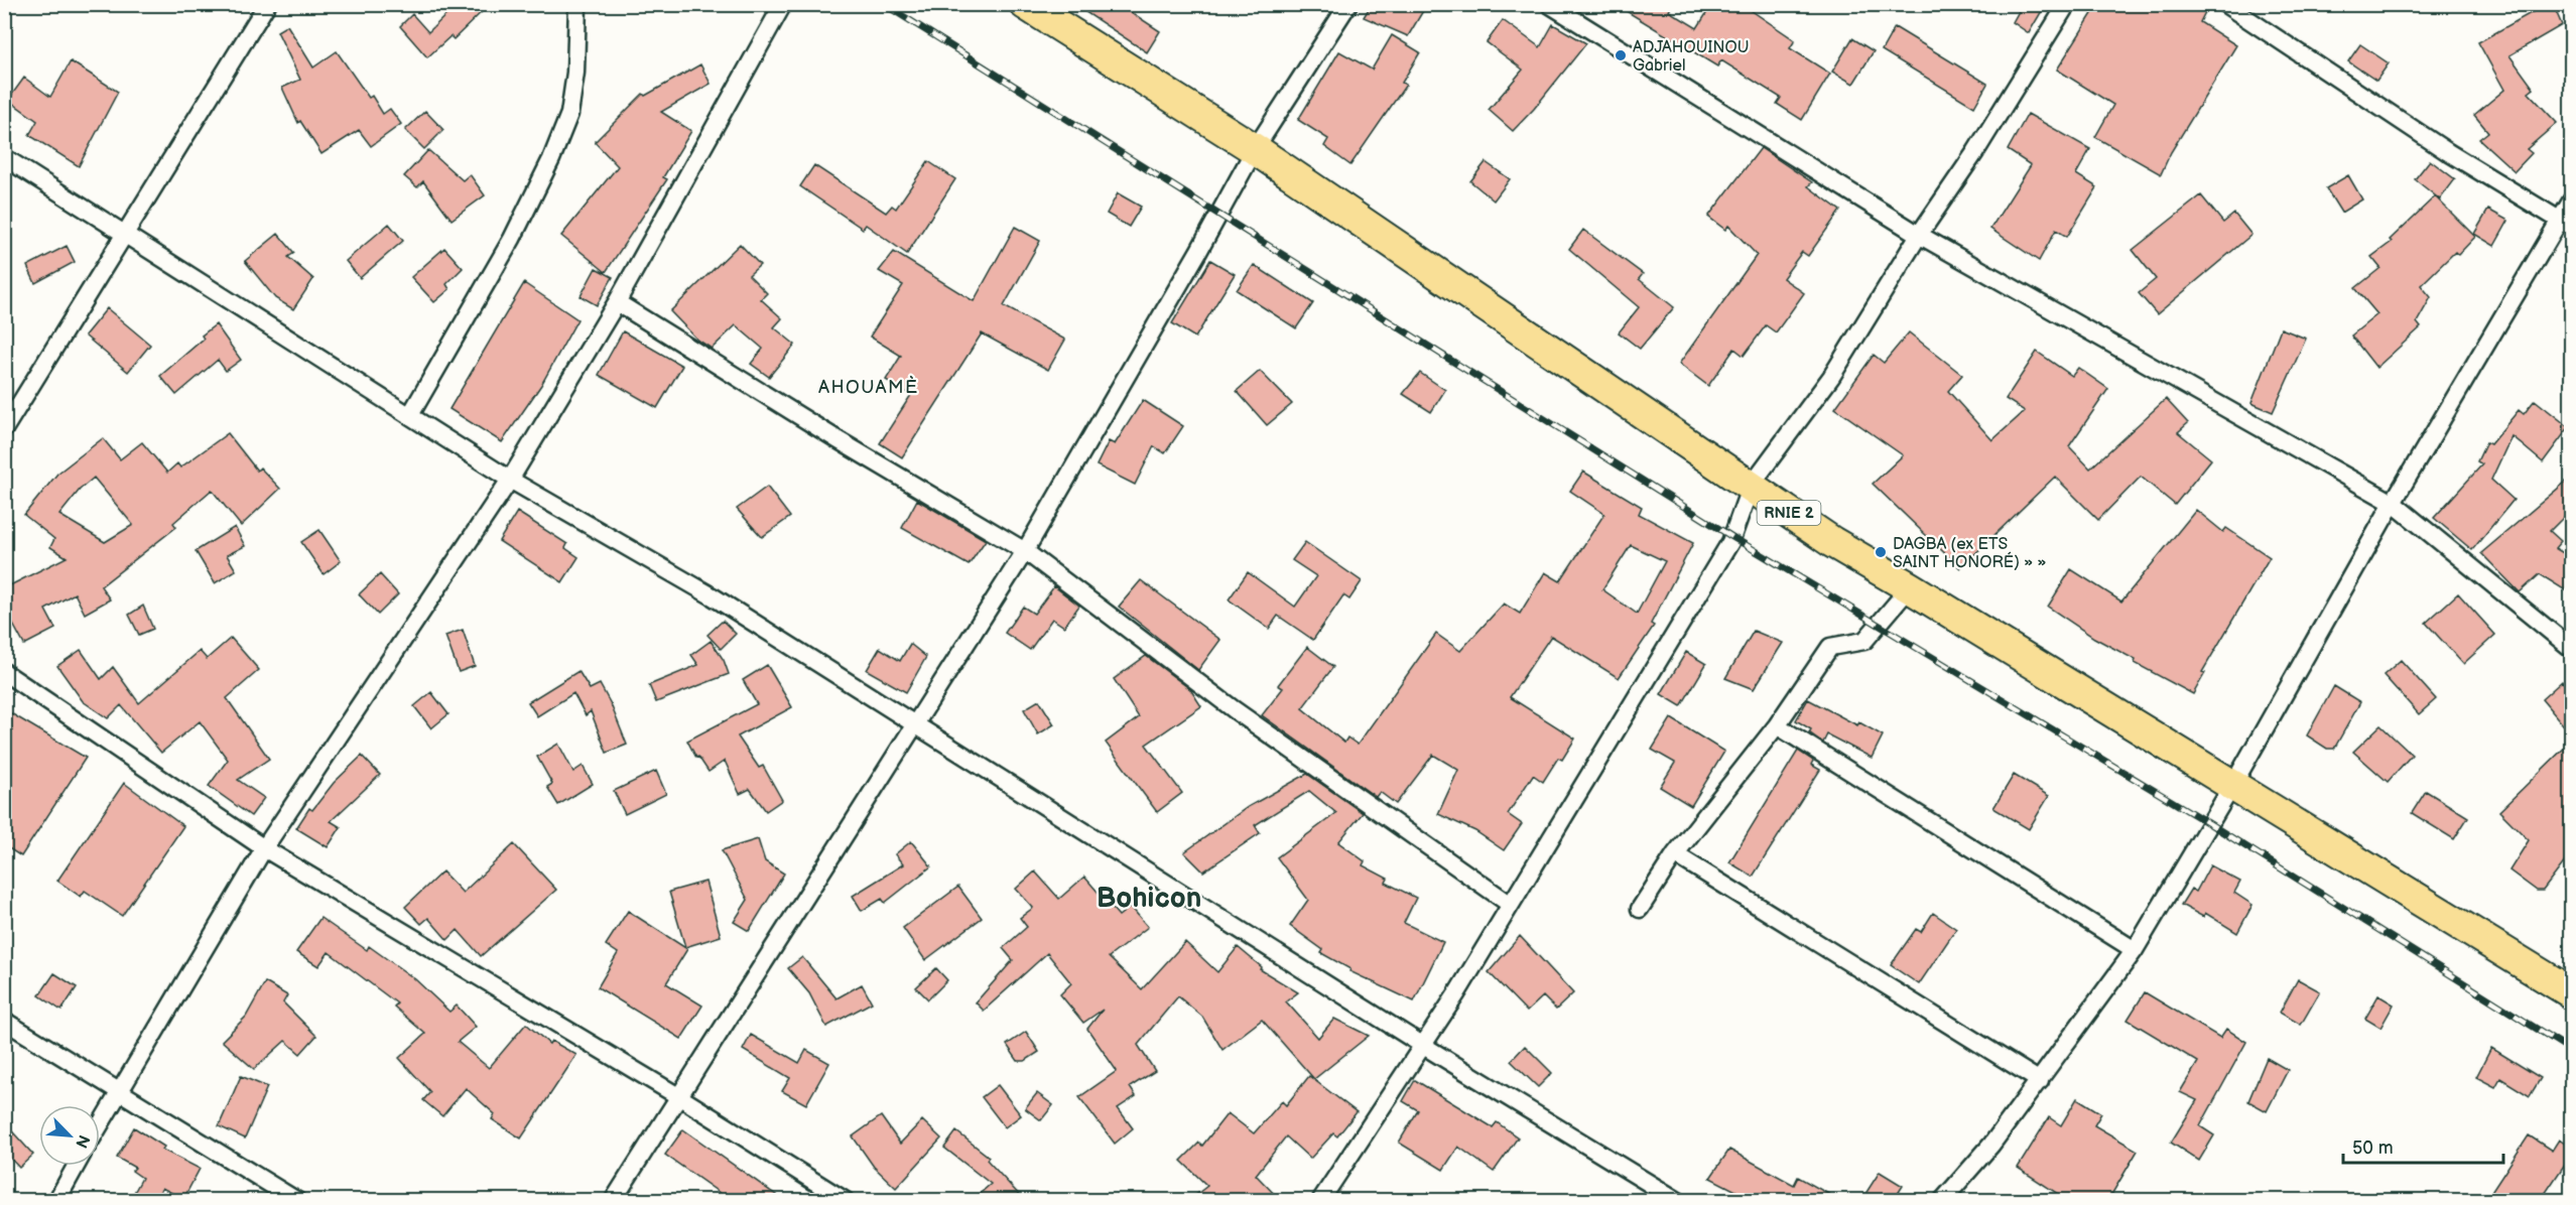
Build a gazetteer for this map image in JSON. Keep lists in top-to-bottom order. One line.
{"streets":{"highway":["RNIE 2"]},"districts":["AHOUAMÈ","Bohicon"],"places":["ADJAHOUINOU Gabriel","DAGBA (ex ETS SAINT HONORÉ) » »"],"scale_bar":"50 m","north":"bottom right"}
